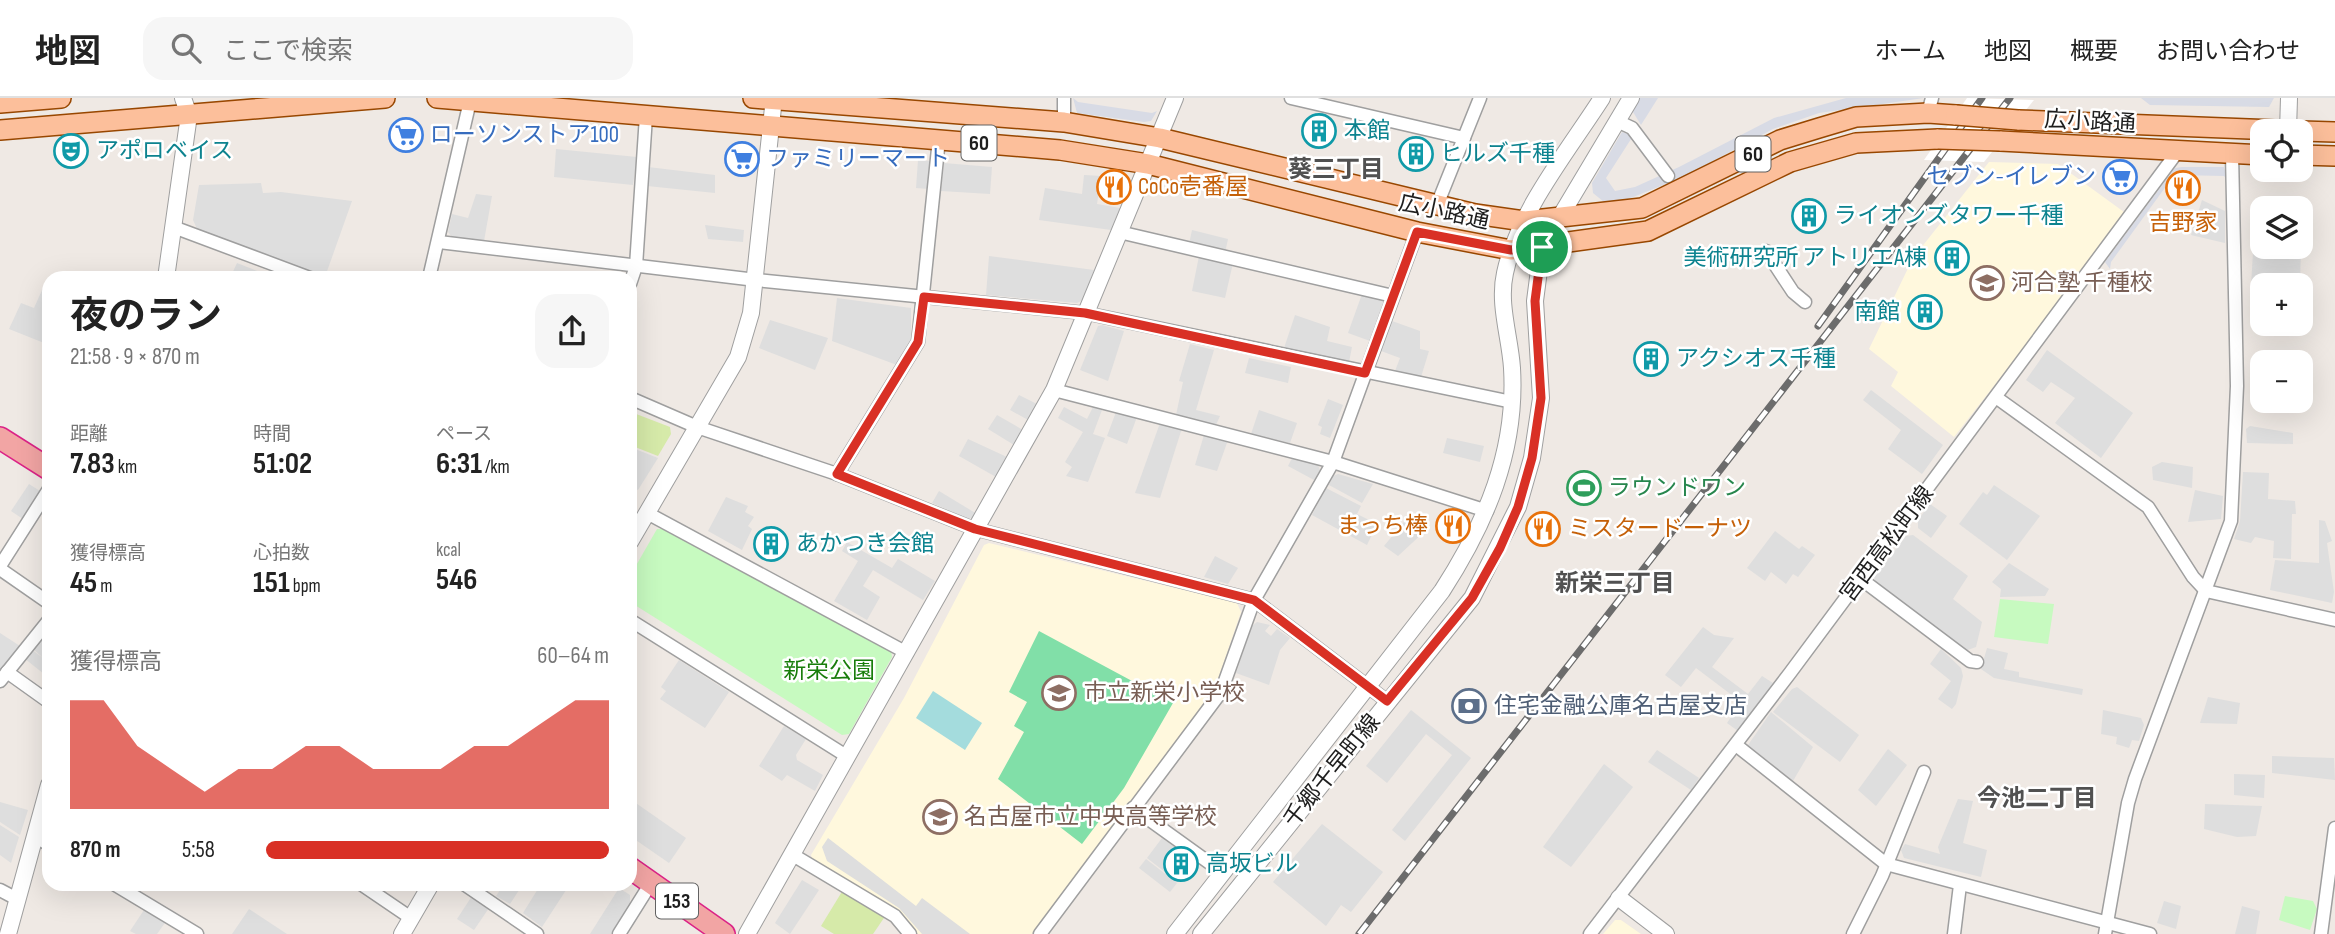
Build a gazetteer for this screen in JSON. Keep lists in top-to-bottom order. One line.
{"streets":{"highway":["153"],"main road":["広小路通","60"],"street":["宮西高松町線","千郷千早町線"]},"crossings":[["広小路通","宮西高松町線"],["広小路通","千郷千早町線"]],"districts":["葵三丁目","新栄三丁目","今池二丁目"],"parks":["新栄公園"],"places":{"building":["本館","ヒルズ千種","ライオンズタワー千種","美術研究所 アトリエA棟","南館","アクシオス千種","あかつき会館","高坂ビル"],"supermarket":["ローソンストア100","ファミリーマート","セブン-イレブン"],"theatre":["アポロベイス"],"restaurant":["CoCo壱番屋","吉野家","まっち棒","ミスタードーナツ"],"school or university":["河合塾 千種校","市立新栄小学校","名古屋市立中央高等学校"],"sports":["ラウンドワン"],"bank":["住宅金融公庫名古屋支店"]},"page":{"header":"地図","search":"ここで検索","nav":["ホーム","地図","概要","お問い合わせ"],"map_buttons":["+","−"],"heading":["夜のラン","21:58 · 9 × 870 m"],"stats":[["距離","7.83 km"],["時間","51:02"],["ペース","6:31 /km"],["獲得標高","45 m"],["心拍数","151 bpm"],["kcal","546"]],"chart":["獲得標高","60–64 m"],"list":[{"name":"870 m","note":"5:58"}]}}
